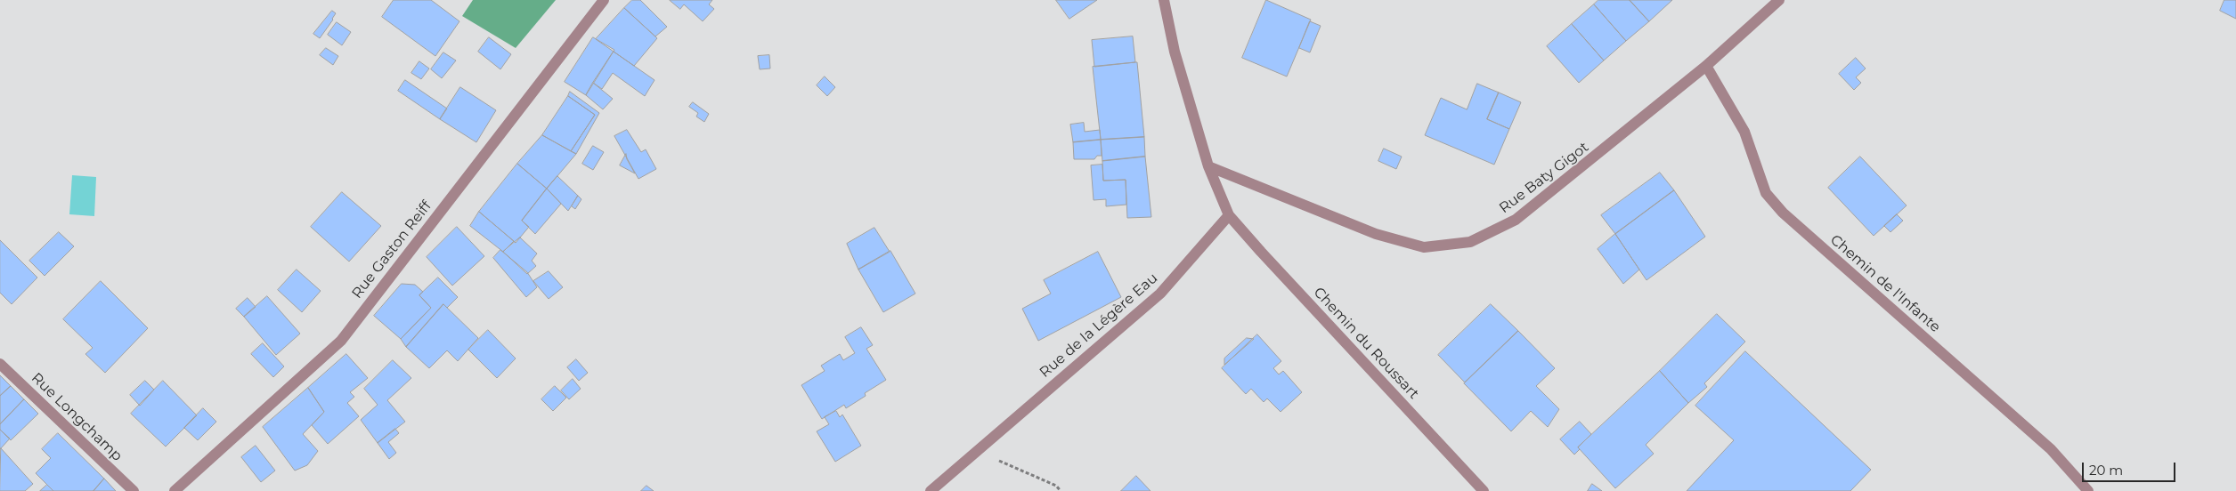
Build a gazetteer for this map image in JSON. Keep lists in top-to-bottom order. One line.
{"streets":{"street":["Rue Baty Gigot","Rue Gaston Reiff","Chemin de l'Infante","Rue de la Légère Eau","Chemin du Roussart","Rue Longchamp"]},"crossings":[["Rue Baty Gigot","Chemin de l'Infante"],["Rue de la Légère Eau","Chemin du Roussart"]],"scale_bar":"20 m"}
